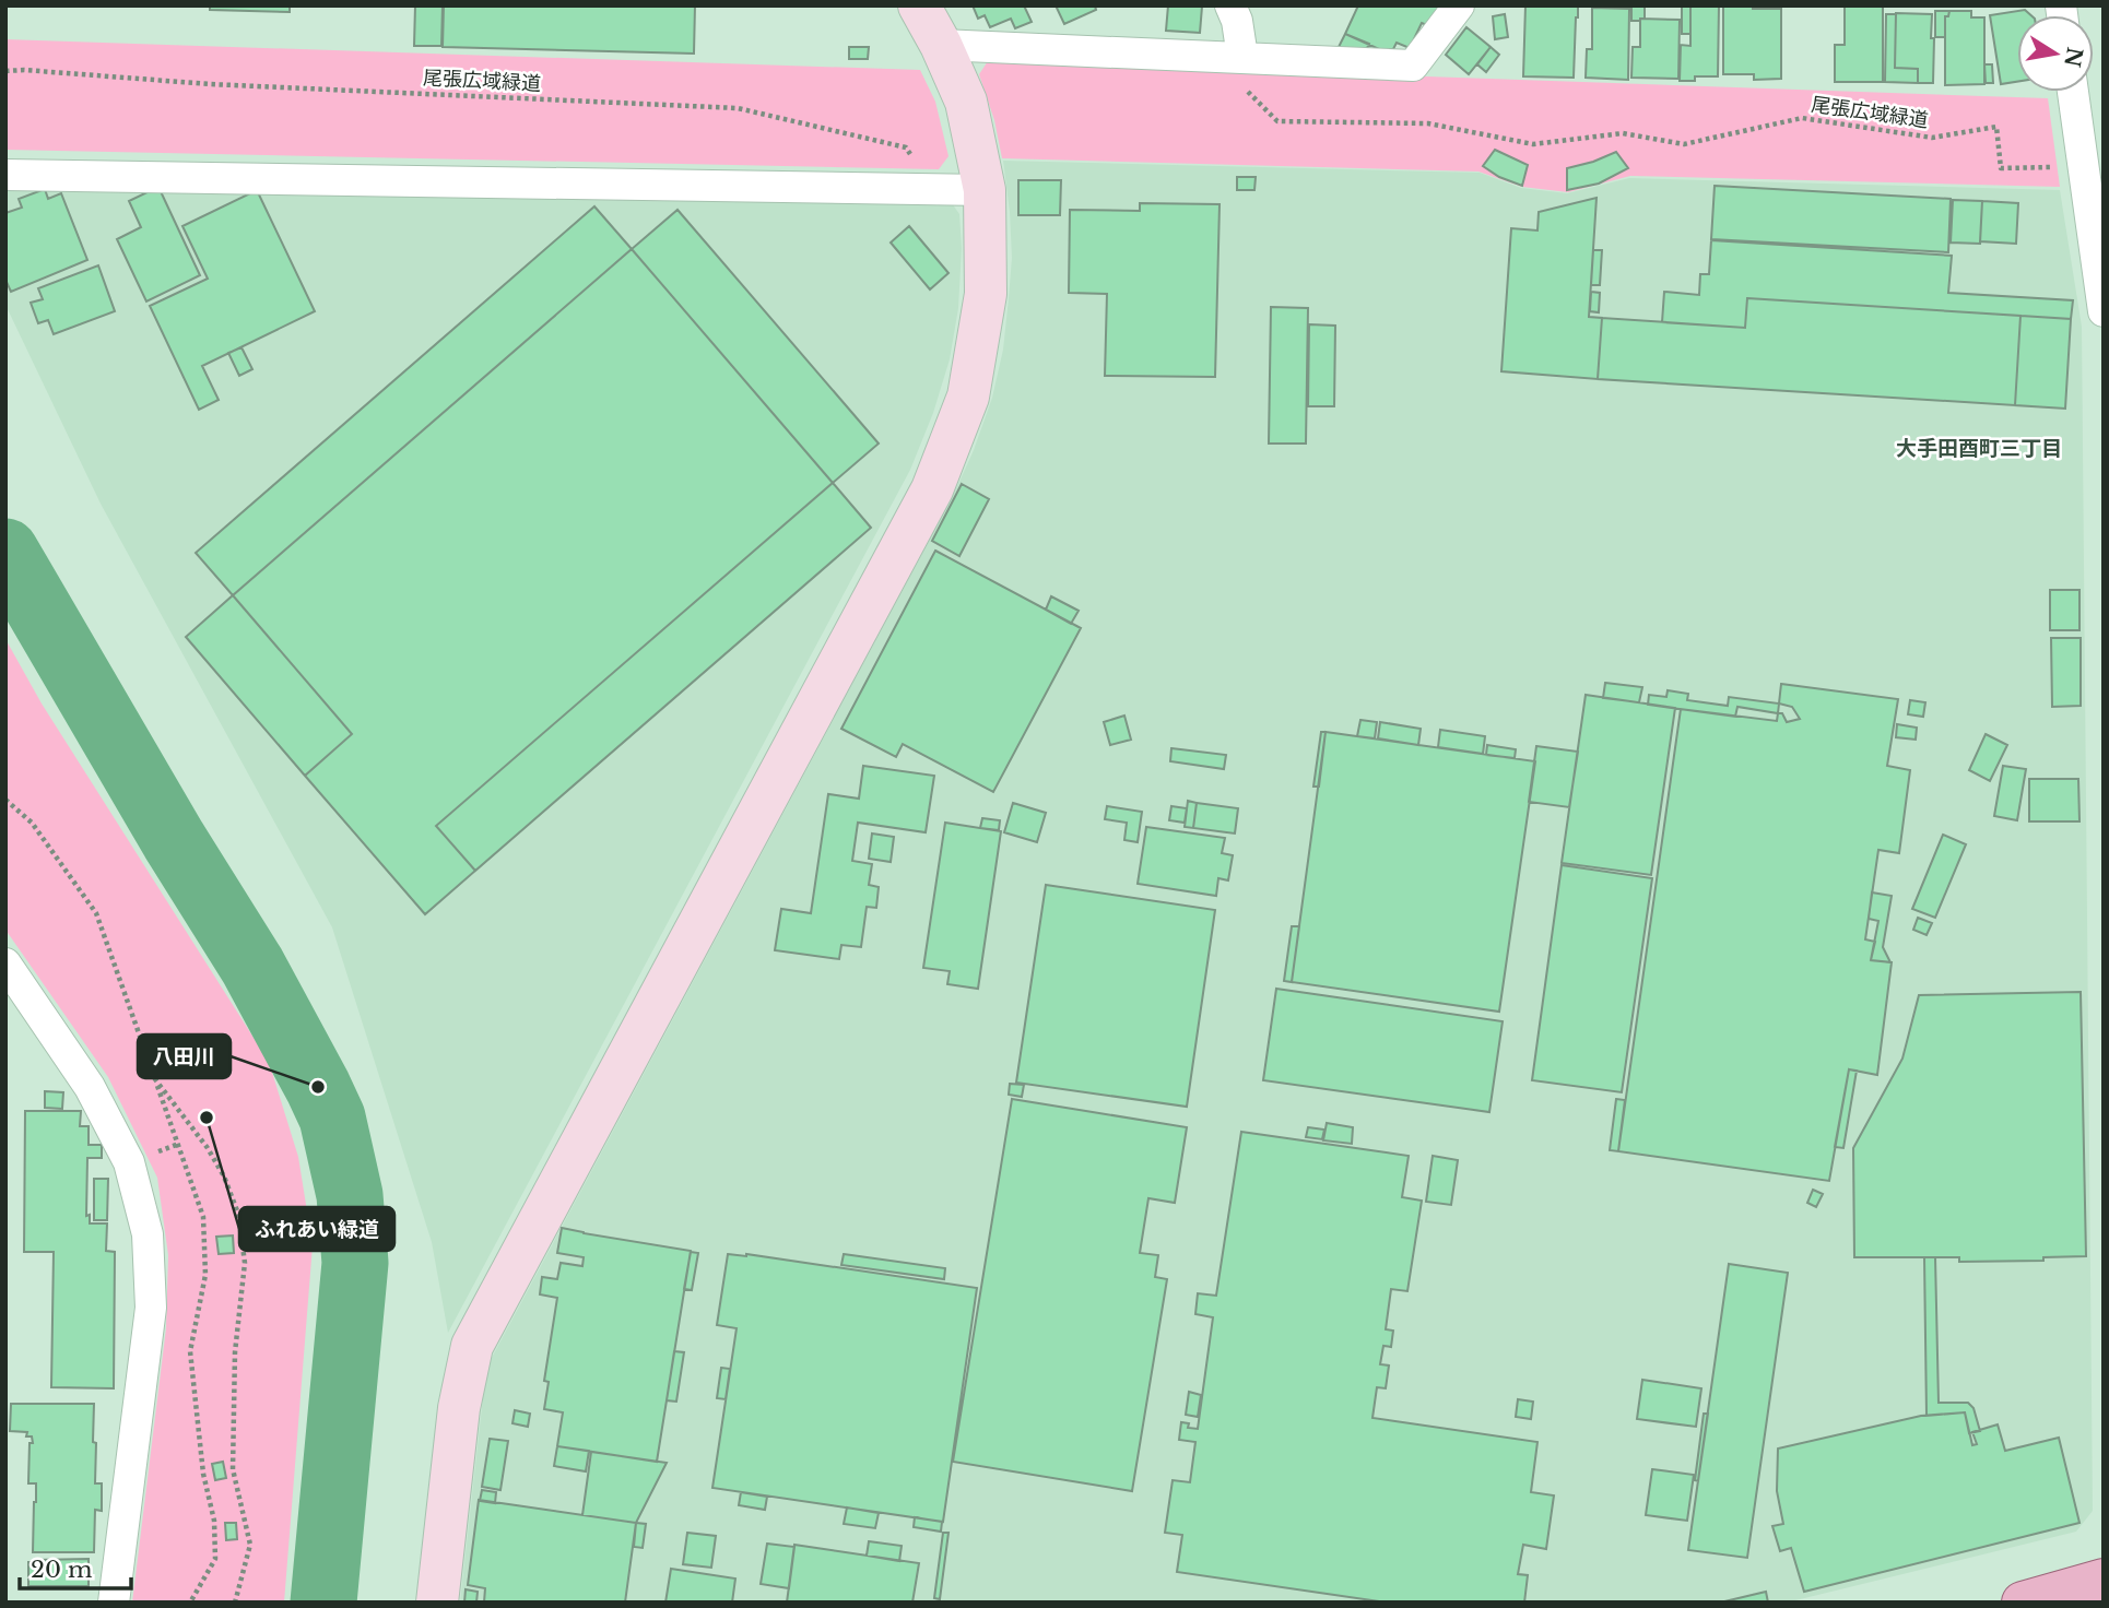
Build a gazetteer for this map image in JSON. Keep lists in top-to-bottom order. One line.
{"streets":{"path":["尾張広域緑道"]},"districts":["大手田酉町三丁目"],"places":["八田川","ふれあい緑道"],"scale_bar":"20 m","north":"right"}
